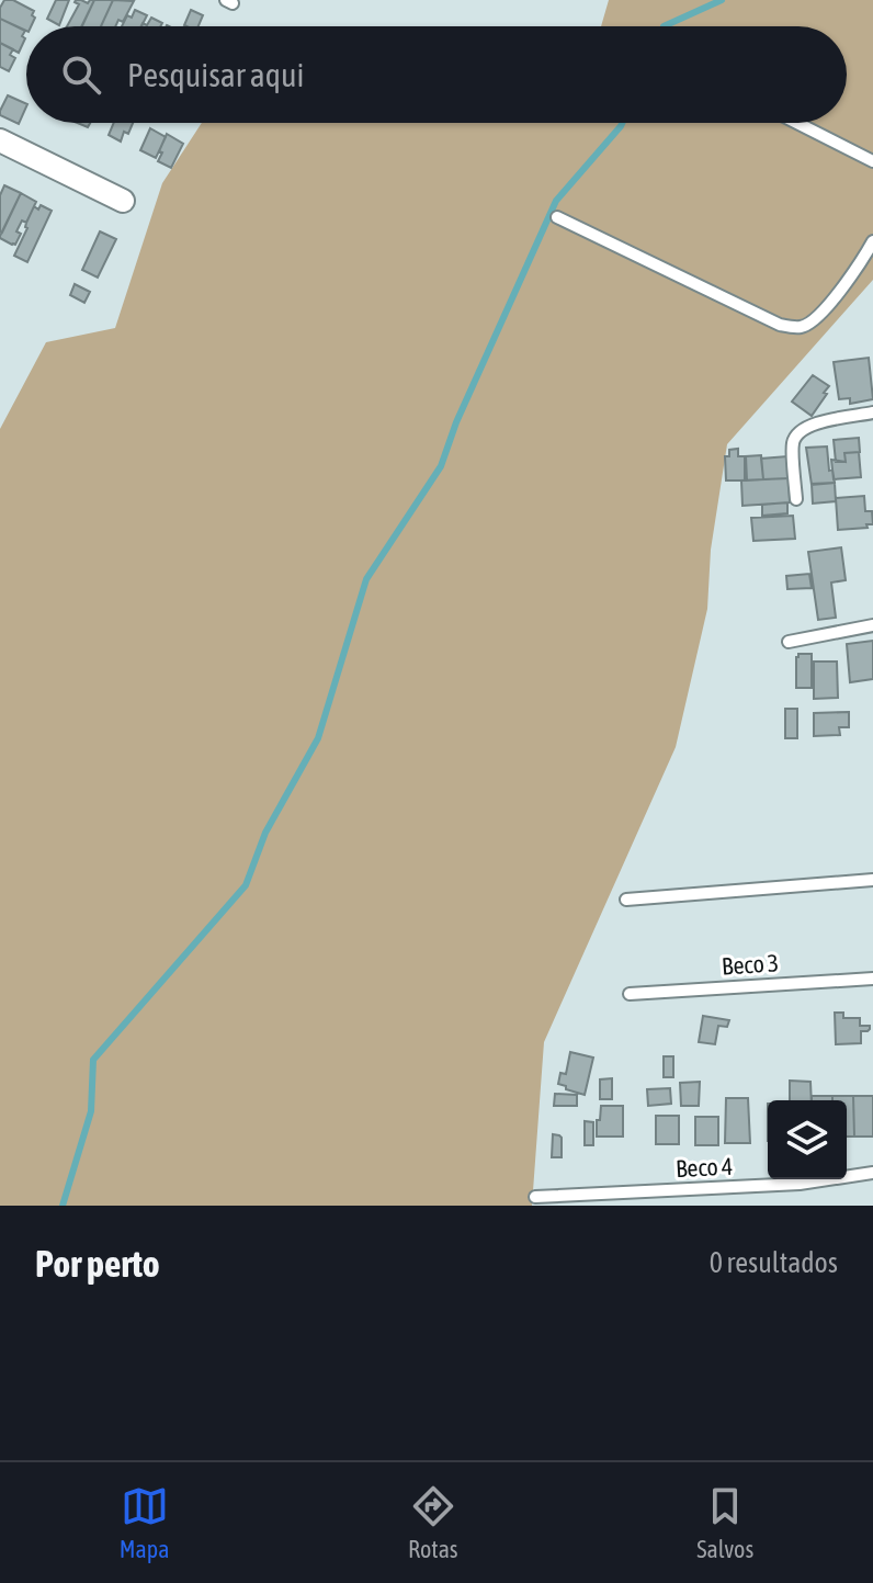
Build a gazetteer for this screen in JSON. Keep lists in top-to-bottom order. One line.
{"streets":{"lane":["Beco 3","Beco 4"]},"page":{"search":"Pesquisar aqui","heading":["Por perto","0 resultados"],"nav":["Mapa","Rotas","Salvos"]}}
